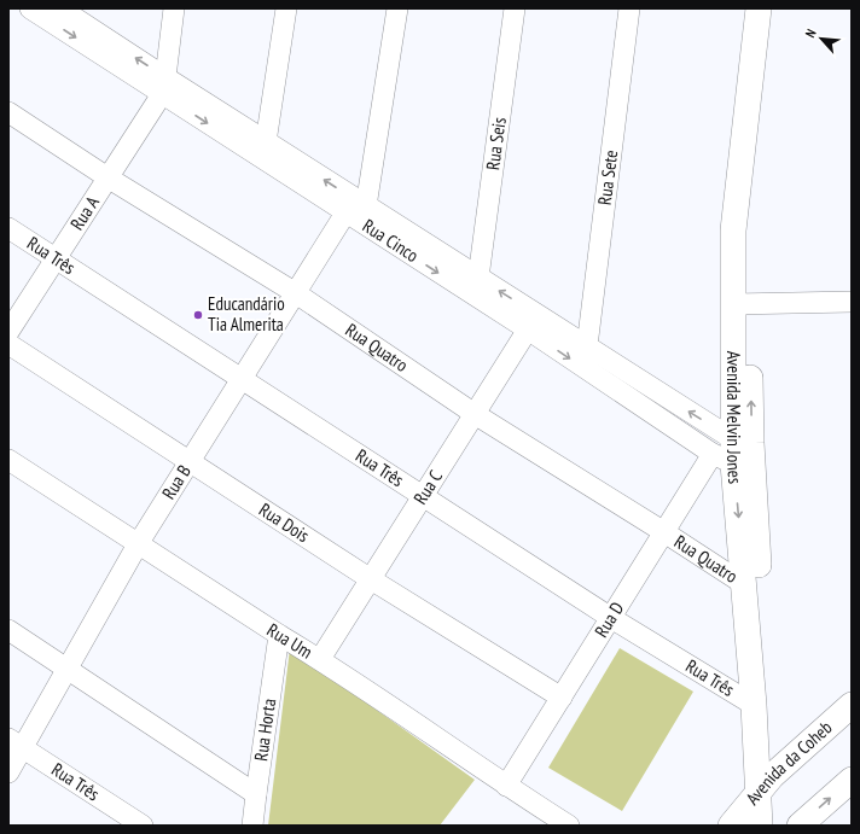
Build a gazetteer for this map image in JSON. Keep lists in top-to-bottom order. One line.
{"streets":{"main road":["Avenida Melvin Jones","Avenida da Coheb"],"street":["Rua Seis","Rua Sete","Rua A","Rua Cinco","Rua Três","Rua Quatro","Rua B","Rua C","Rua Dois","Rua D","Rua Um","Rua Horta"]},"crossings":[["Rua Seis","Rua Cinco"],["Rua Sete","Rua Cinco"],["Rua A","Rua Cinco"],["Rua A","Rua Três"],["Rua A","Rua Quatro"],["Rua Cinco","Avenida Melvin Jones"],["Rua Cinco","Rua B"],["Rua Cinco","Rua C"],["Rua Cinco","Rua D"],["Rua Três","Avenida Melvin Jones"],["Rua Três","Rua B"],["Rua Três","Rua C"],["Rua Três","Rua D"],["Rua Quatro","Avenida Melvin Jones"],["Rua Quatro","Rua B"],["Rua Quatro","Rua C"],["Rua Quatro","Rua D"],["Avenida Melvin Jones","Rua D"],["Avenida Melvin Jones","Avenida da Coheb"],["Rua B","Rua Dois"],["Rua B","Rua Um"],["Rua C","Rua Dois"],["Rua C","Rua Um"],["Rua Dois","Rua D"],["Rua D","Rua Um"],["Rua Um","Rua Horta"]],"places":["Educandário Tia Almerita"],"north":"top left"}
